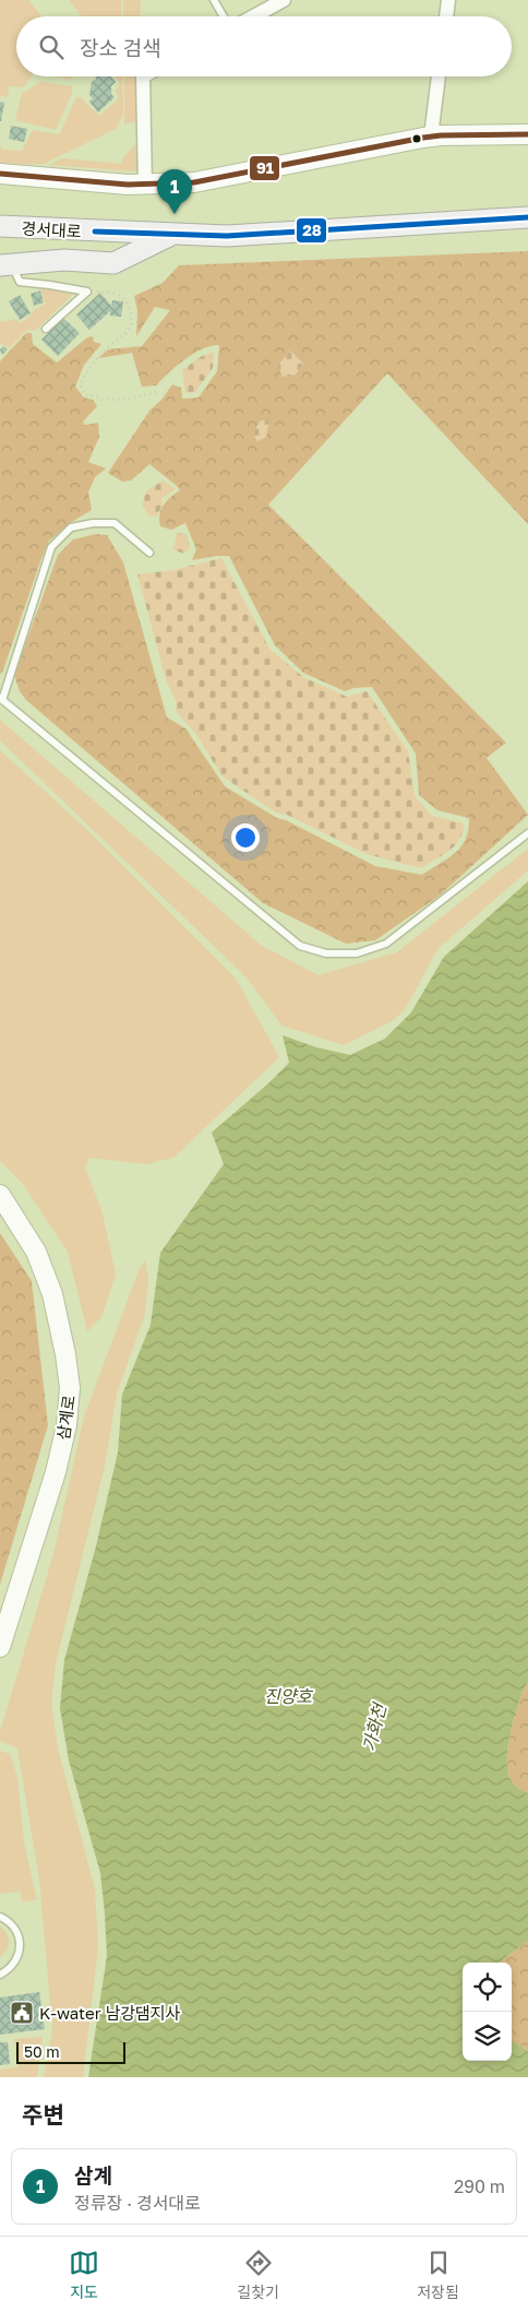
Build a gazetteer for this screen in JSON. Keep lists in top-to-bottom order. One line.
{"streets":{"main road":["경서대로"],"street":["삼계로"]},"water":["진양호","가화천"],"places":{"public building":["K-water 남강댐지사"]},"lines":["transit line 91","transit line 28"],"scale_bar":"50 m","page":{"search":"장소 검색","pins":"1","scale":"50 m","heading":"주변","list":[{"mark":"1","name":"삼계","note":"정류장 · 경서대로","value":"290 m"}],"nav":["지도","길찾기","저장됨"]}}
